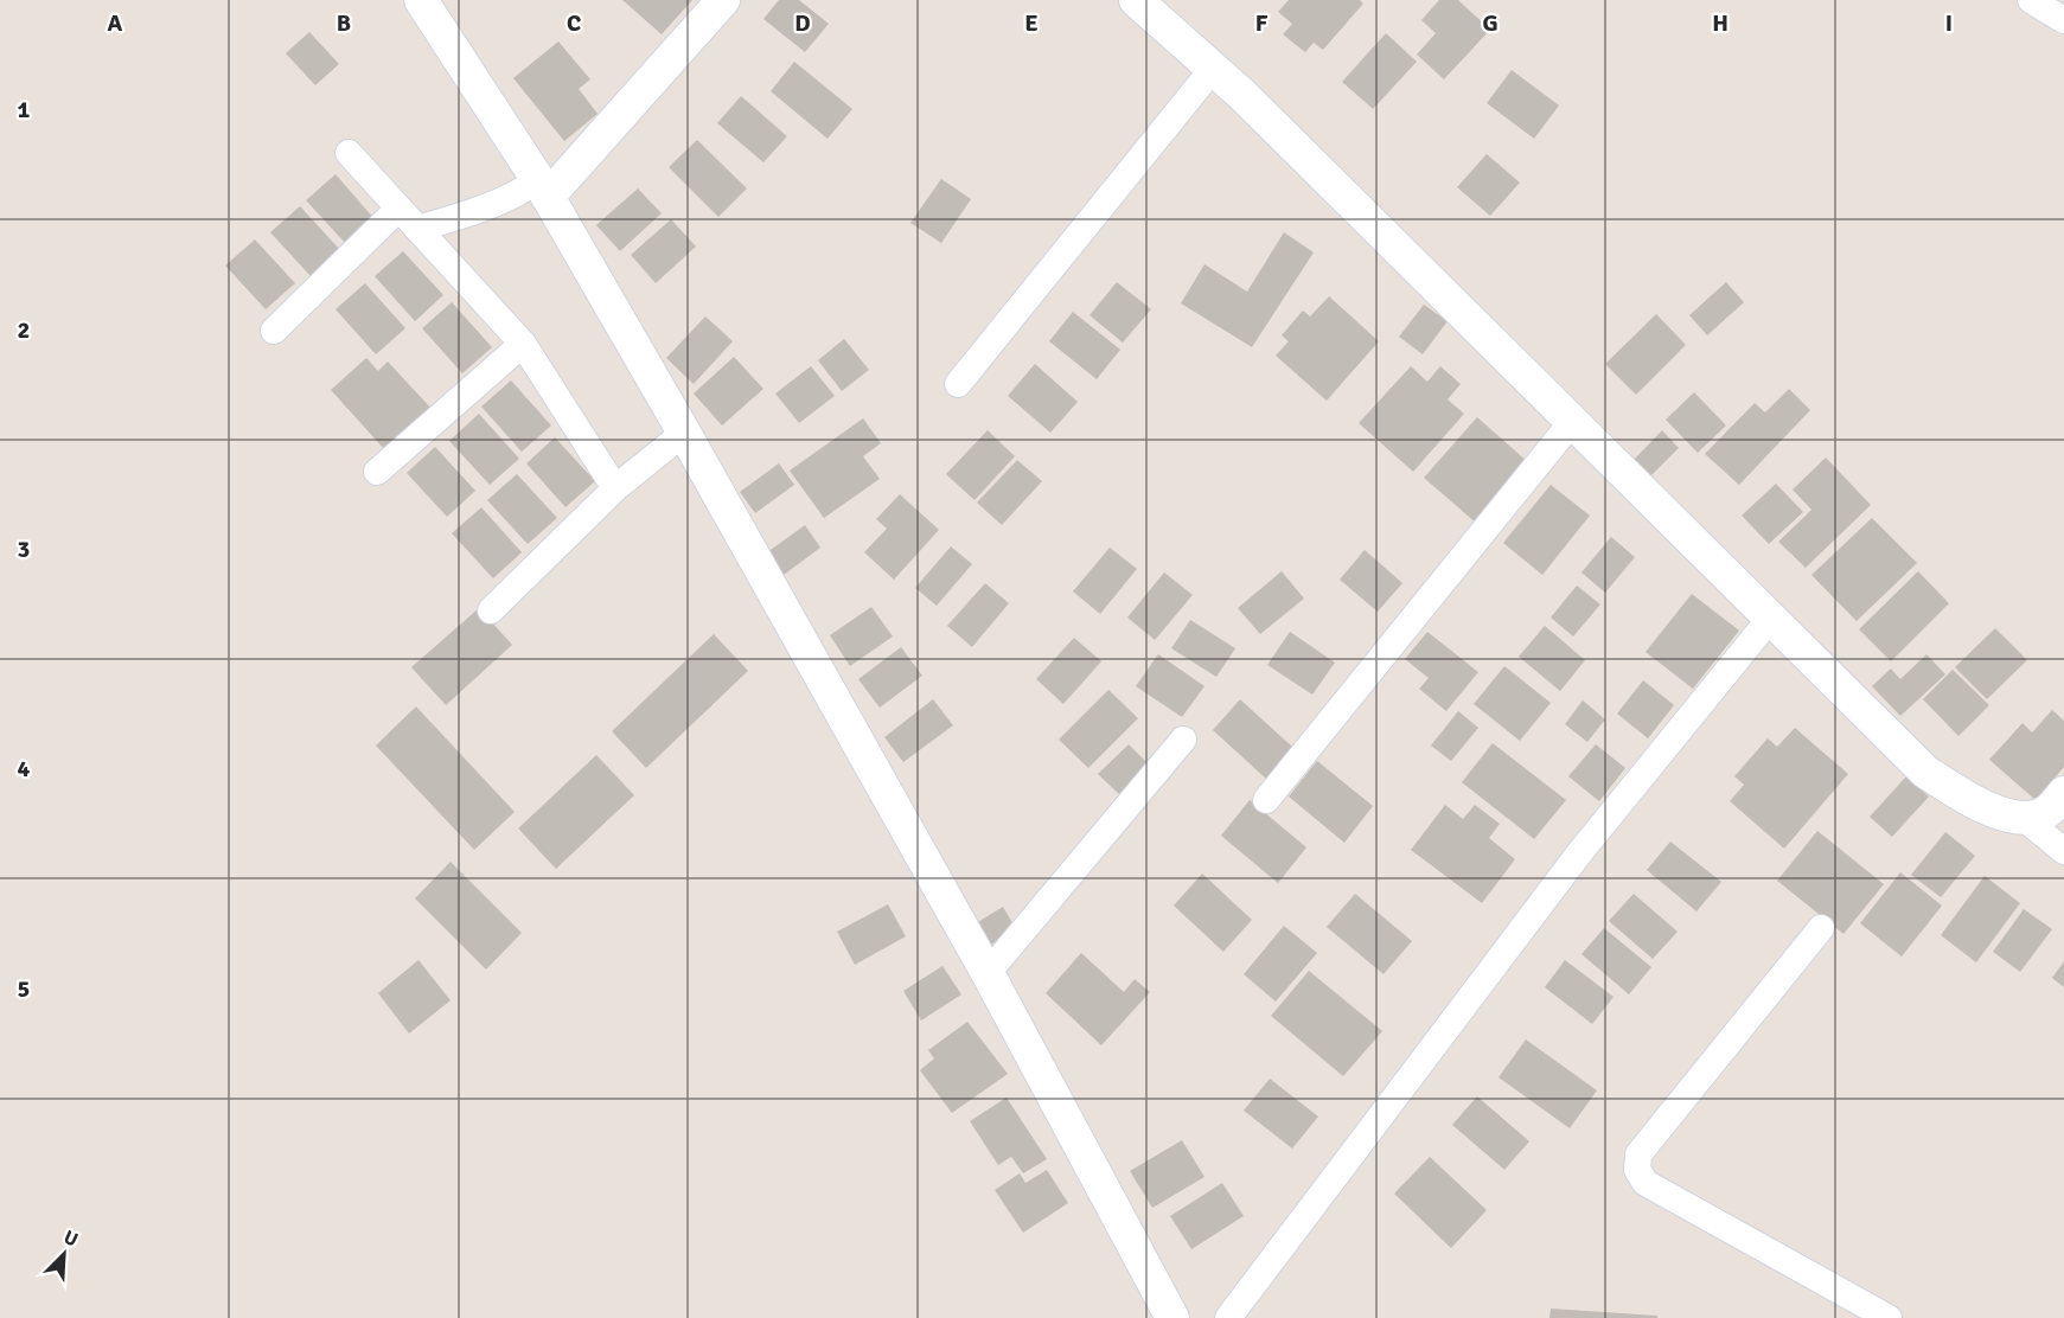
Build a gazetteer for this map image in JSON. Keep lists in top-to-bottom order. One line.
{"north":"top right","grid":{"columns":["A","B","C","D","E","F","G","H","I"],"rows":["1","2","3","4","5"]}}
